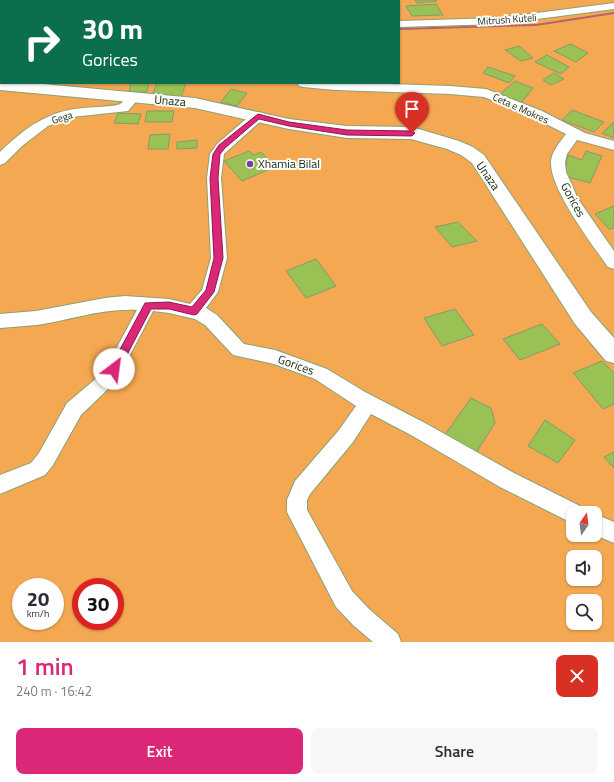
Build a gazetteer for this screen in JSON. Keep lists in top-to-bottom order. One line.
{"streets":{"main road":["Unaza"],"street":["Mitrush Kuteli","Ceta e Mokres","Gega","Gorices"]},"crossings":[["Unaza","Gega"],["Ceta e Mokres","Gorices"]],"places":["Xhamia Bilal"],"north":"top","page":{"turn":["30 m","Gorices"],"speed":"20 km/h","limit":"30","heading":["1 min","240 m · 16:42"],"buttons":["Exit","Share"]}}
